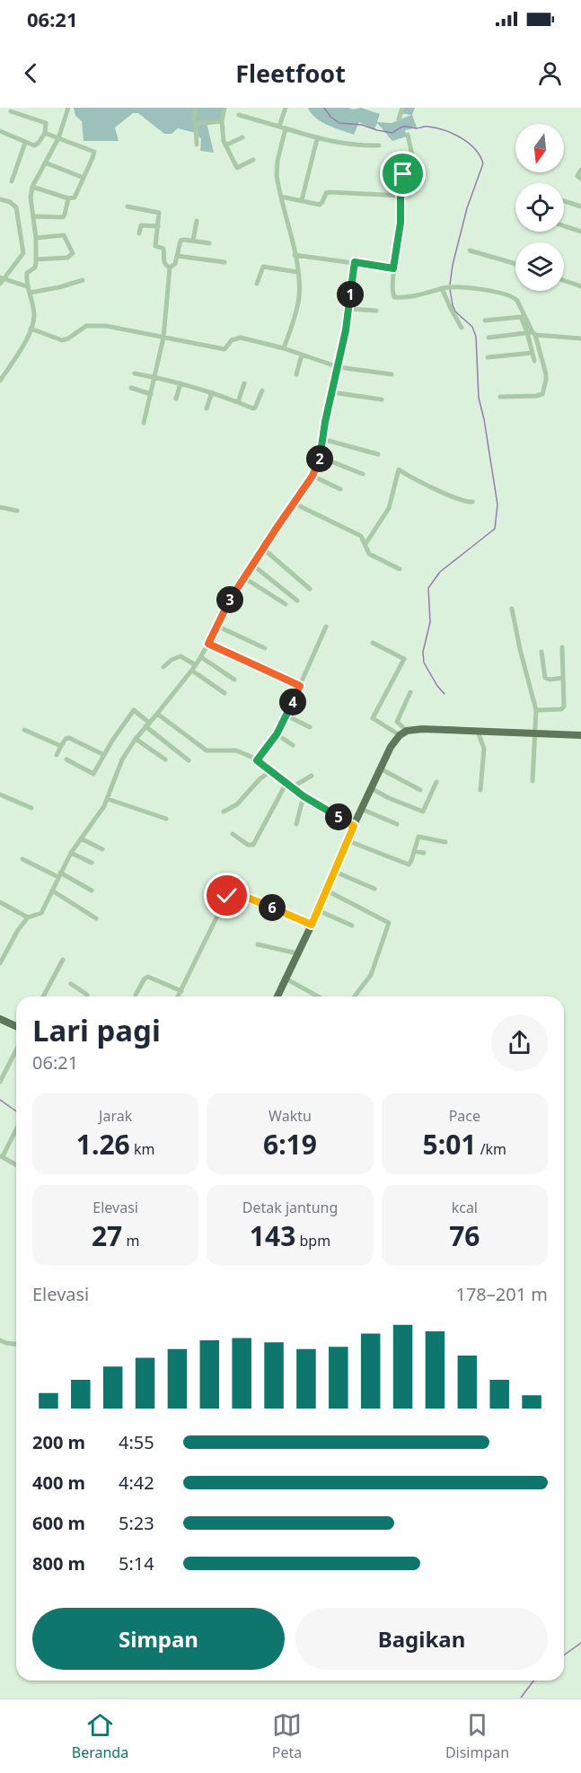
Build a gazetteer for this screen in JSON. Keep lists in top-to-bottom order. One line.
{"north":"bottom","page":{"status":"06:21","header":"Fleetfoot","pins":["1","2","3","4","5","6"],"heading":["Lari pagi","06:21"],"stats":[["Jarak","1.26 km"],["Waktu","6:19"],["Pace","5:01 /km"],["Elevasi","27 m"],["Detak jantung","143 bpm"],["kcal","76"]],"chart":["Elevasi","178–201 m"],"list":[{"name":"200 m","note":"4:55"},{"name":"400 m","note":"4:42"},{"name":"600 m","note":"5:23"},{"name":"800 m","note":"5:14"}],"buttons":["Simpan","Bagikan"],"tabs":["Beranda","Peta","Disimpan"]}}
